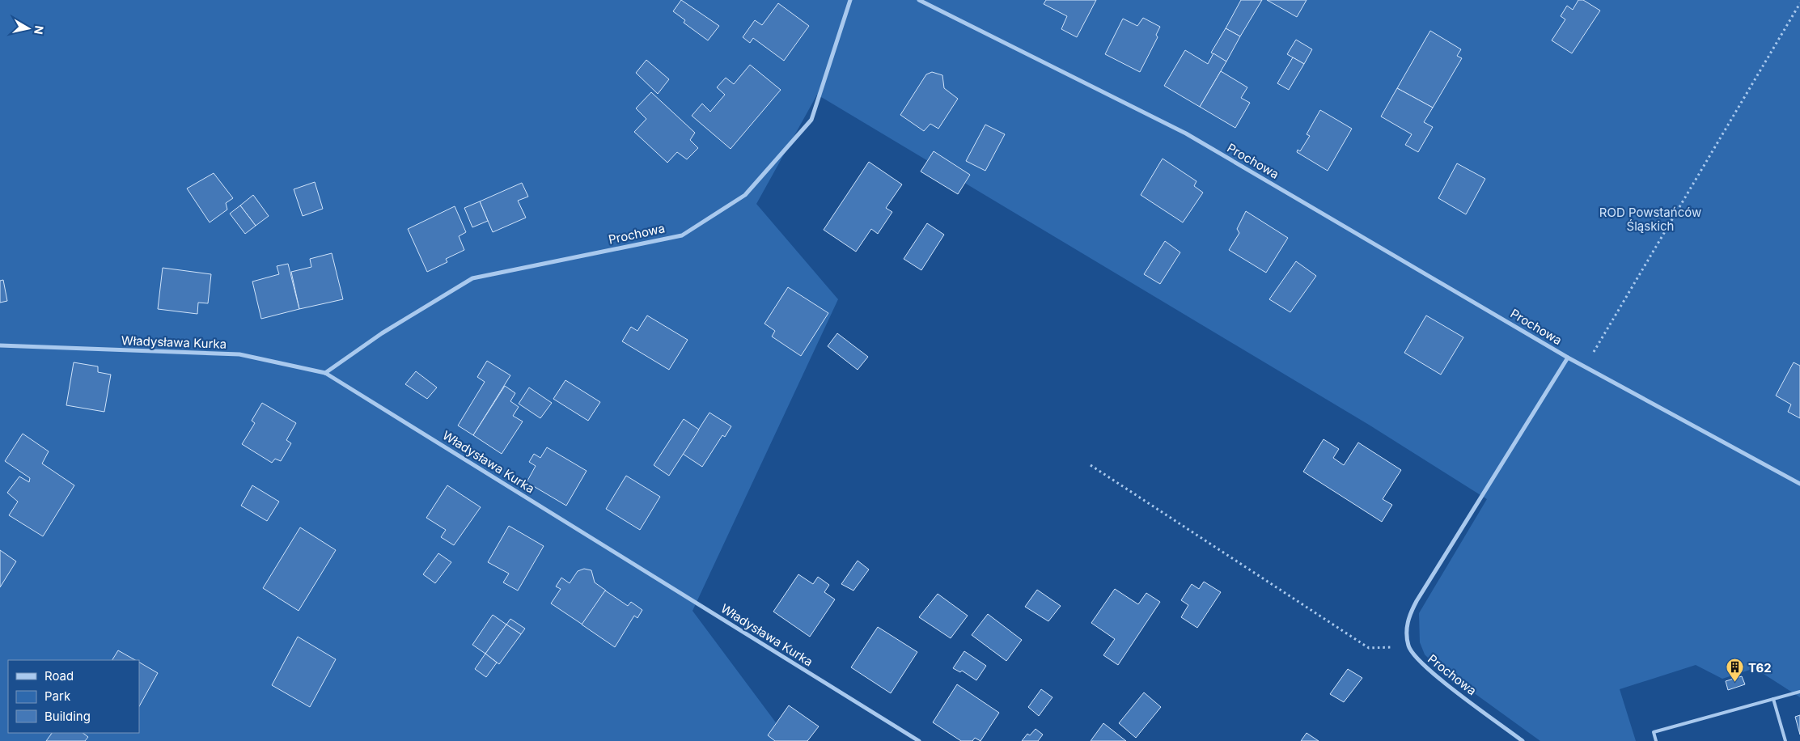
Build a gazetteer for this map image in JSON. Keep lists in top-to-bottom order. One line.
{"streets":{"street":["Prochowa","Władysława Kurka"]},"crossings":[["Prochowa","Władysława Kurka"]],"parks":["ROD Powstańców Śląskich"],"places":{"building":["T62"]},"legend":["Road","Park","Building"],"north":"right"}
